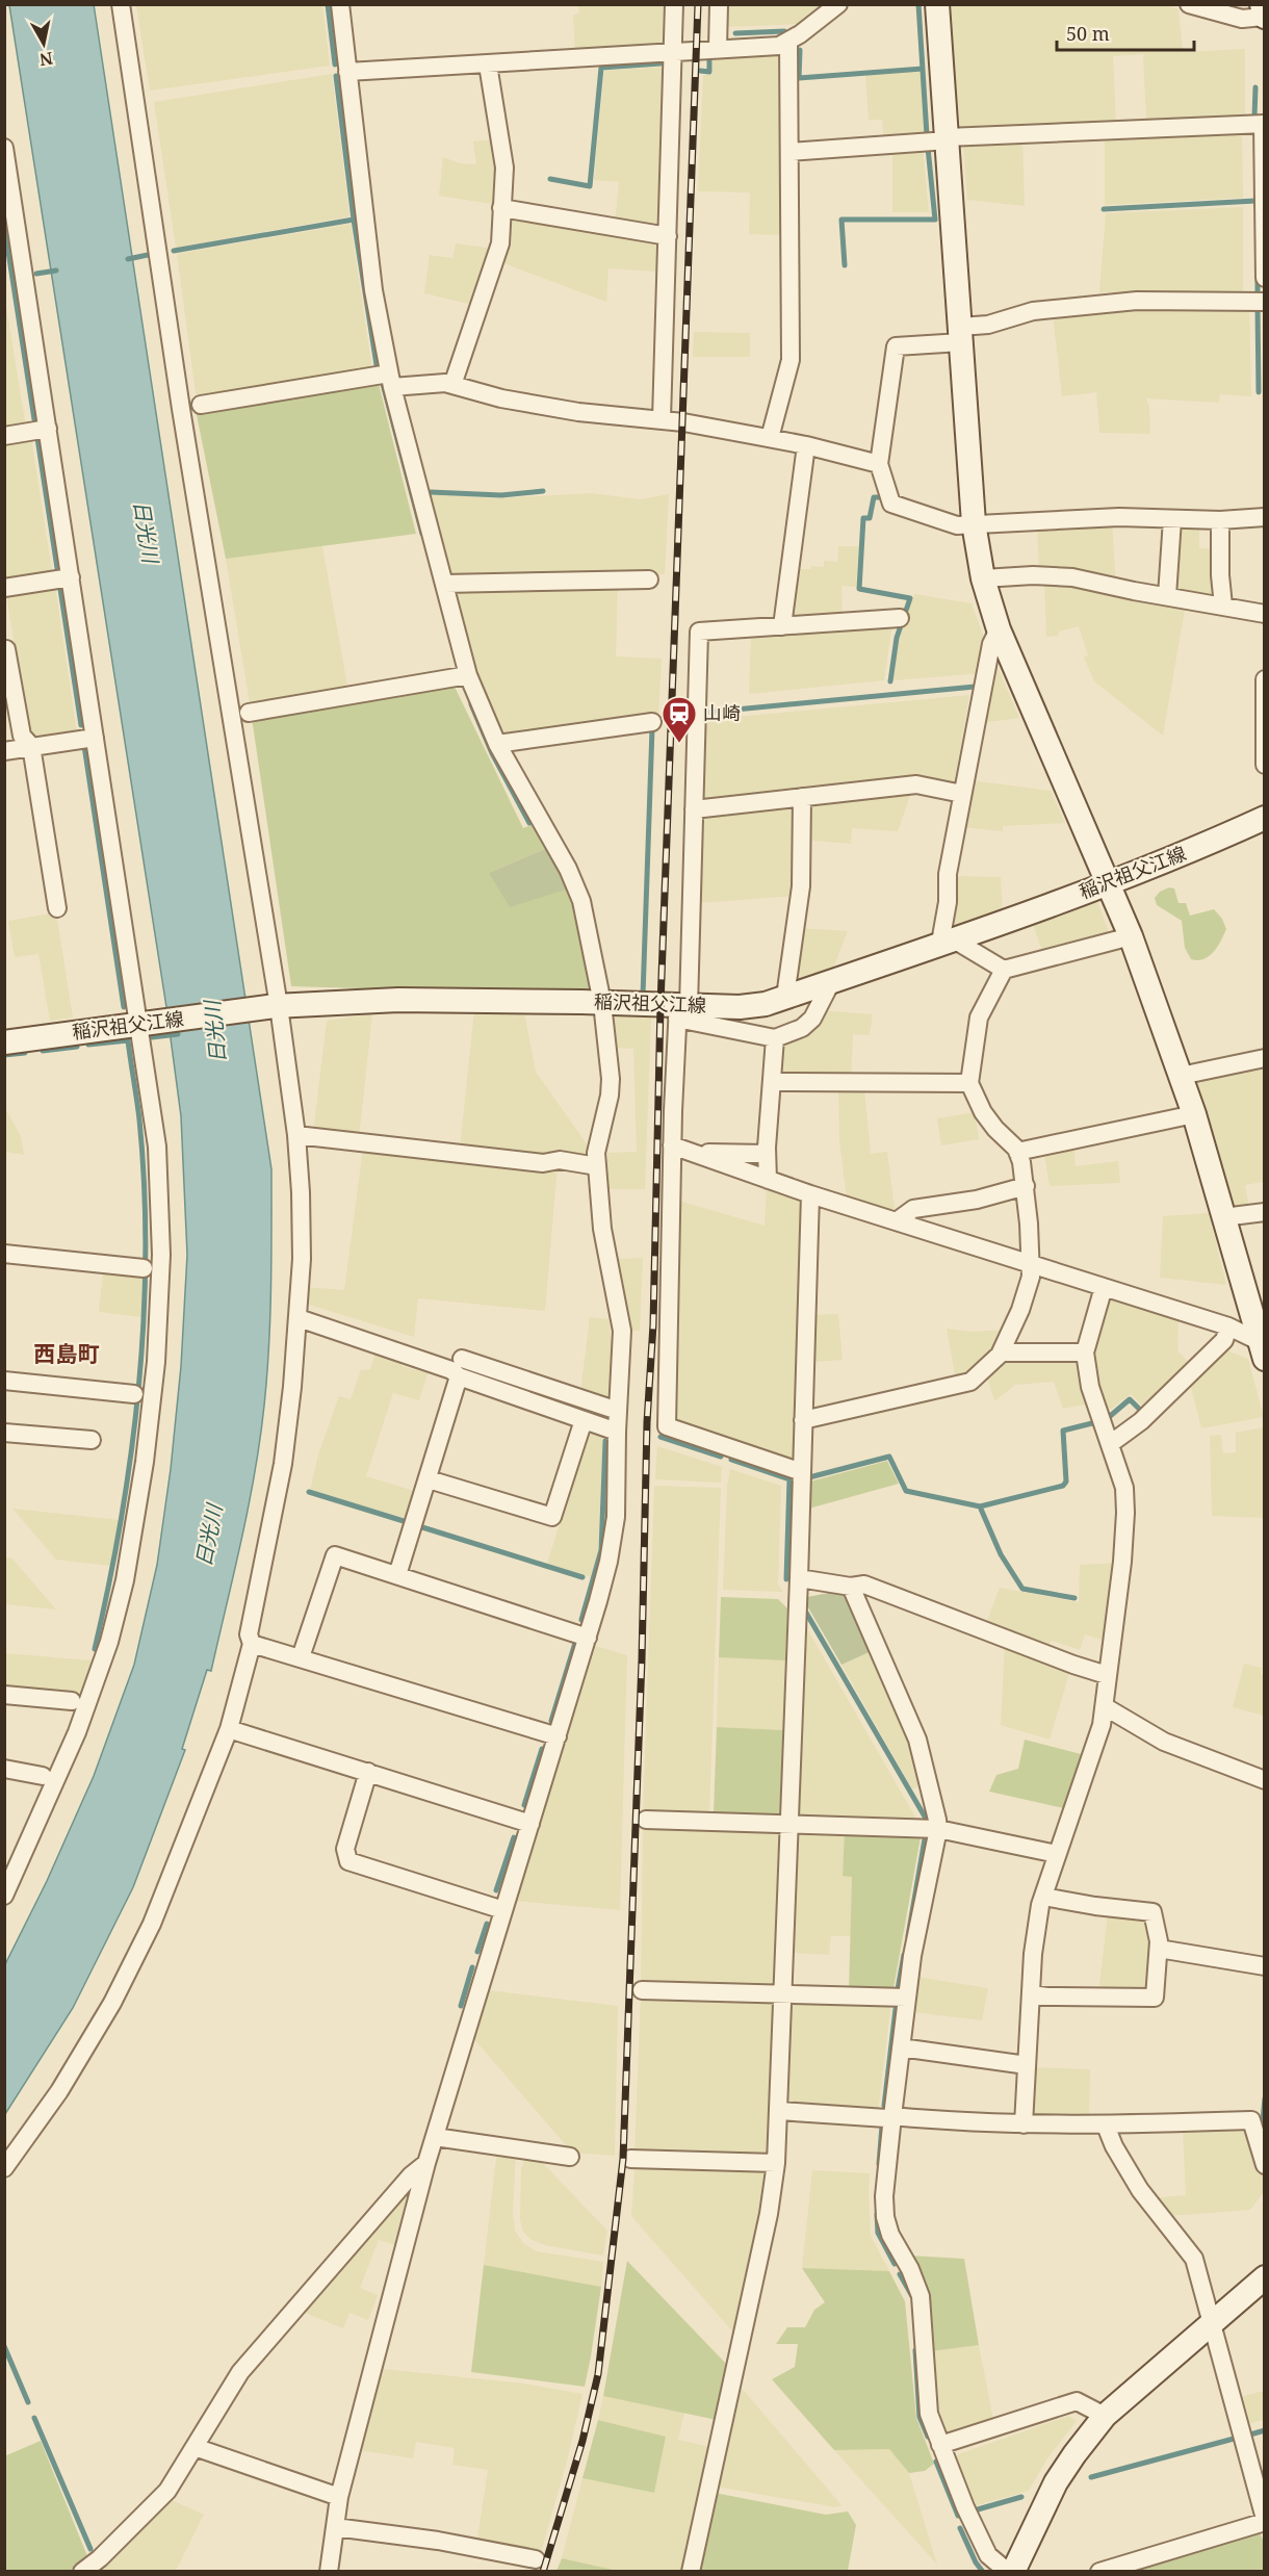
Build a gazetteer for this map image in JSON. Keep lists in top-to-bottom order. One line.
{"streets":{"street":["稲沢祖父江線"]},"districts":["西島町"],"water":["日光川"],"places":{"station":["山崎"]},"scale_bar":"50 m","north":"bottom"}
